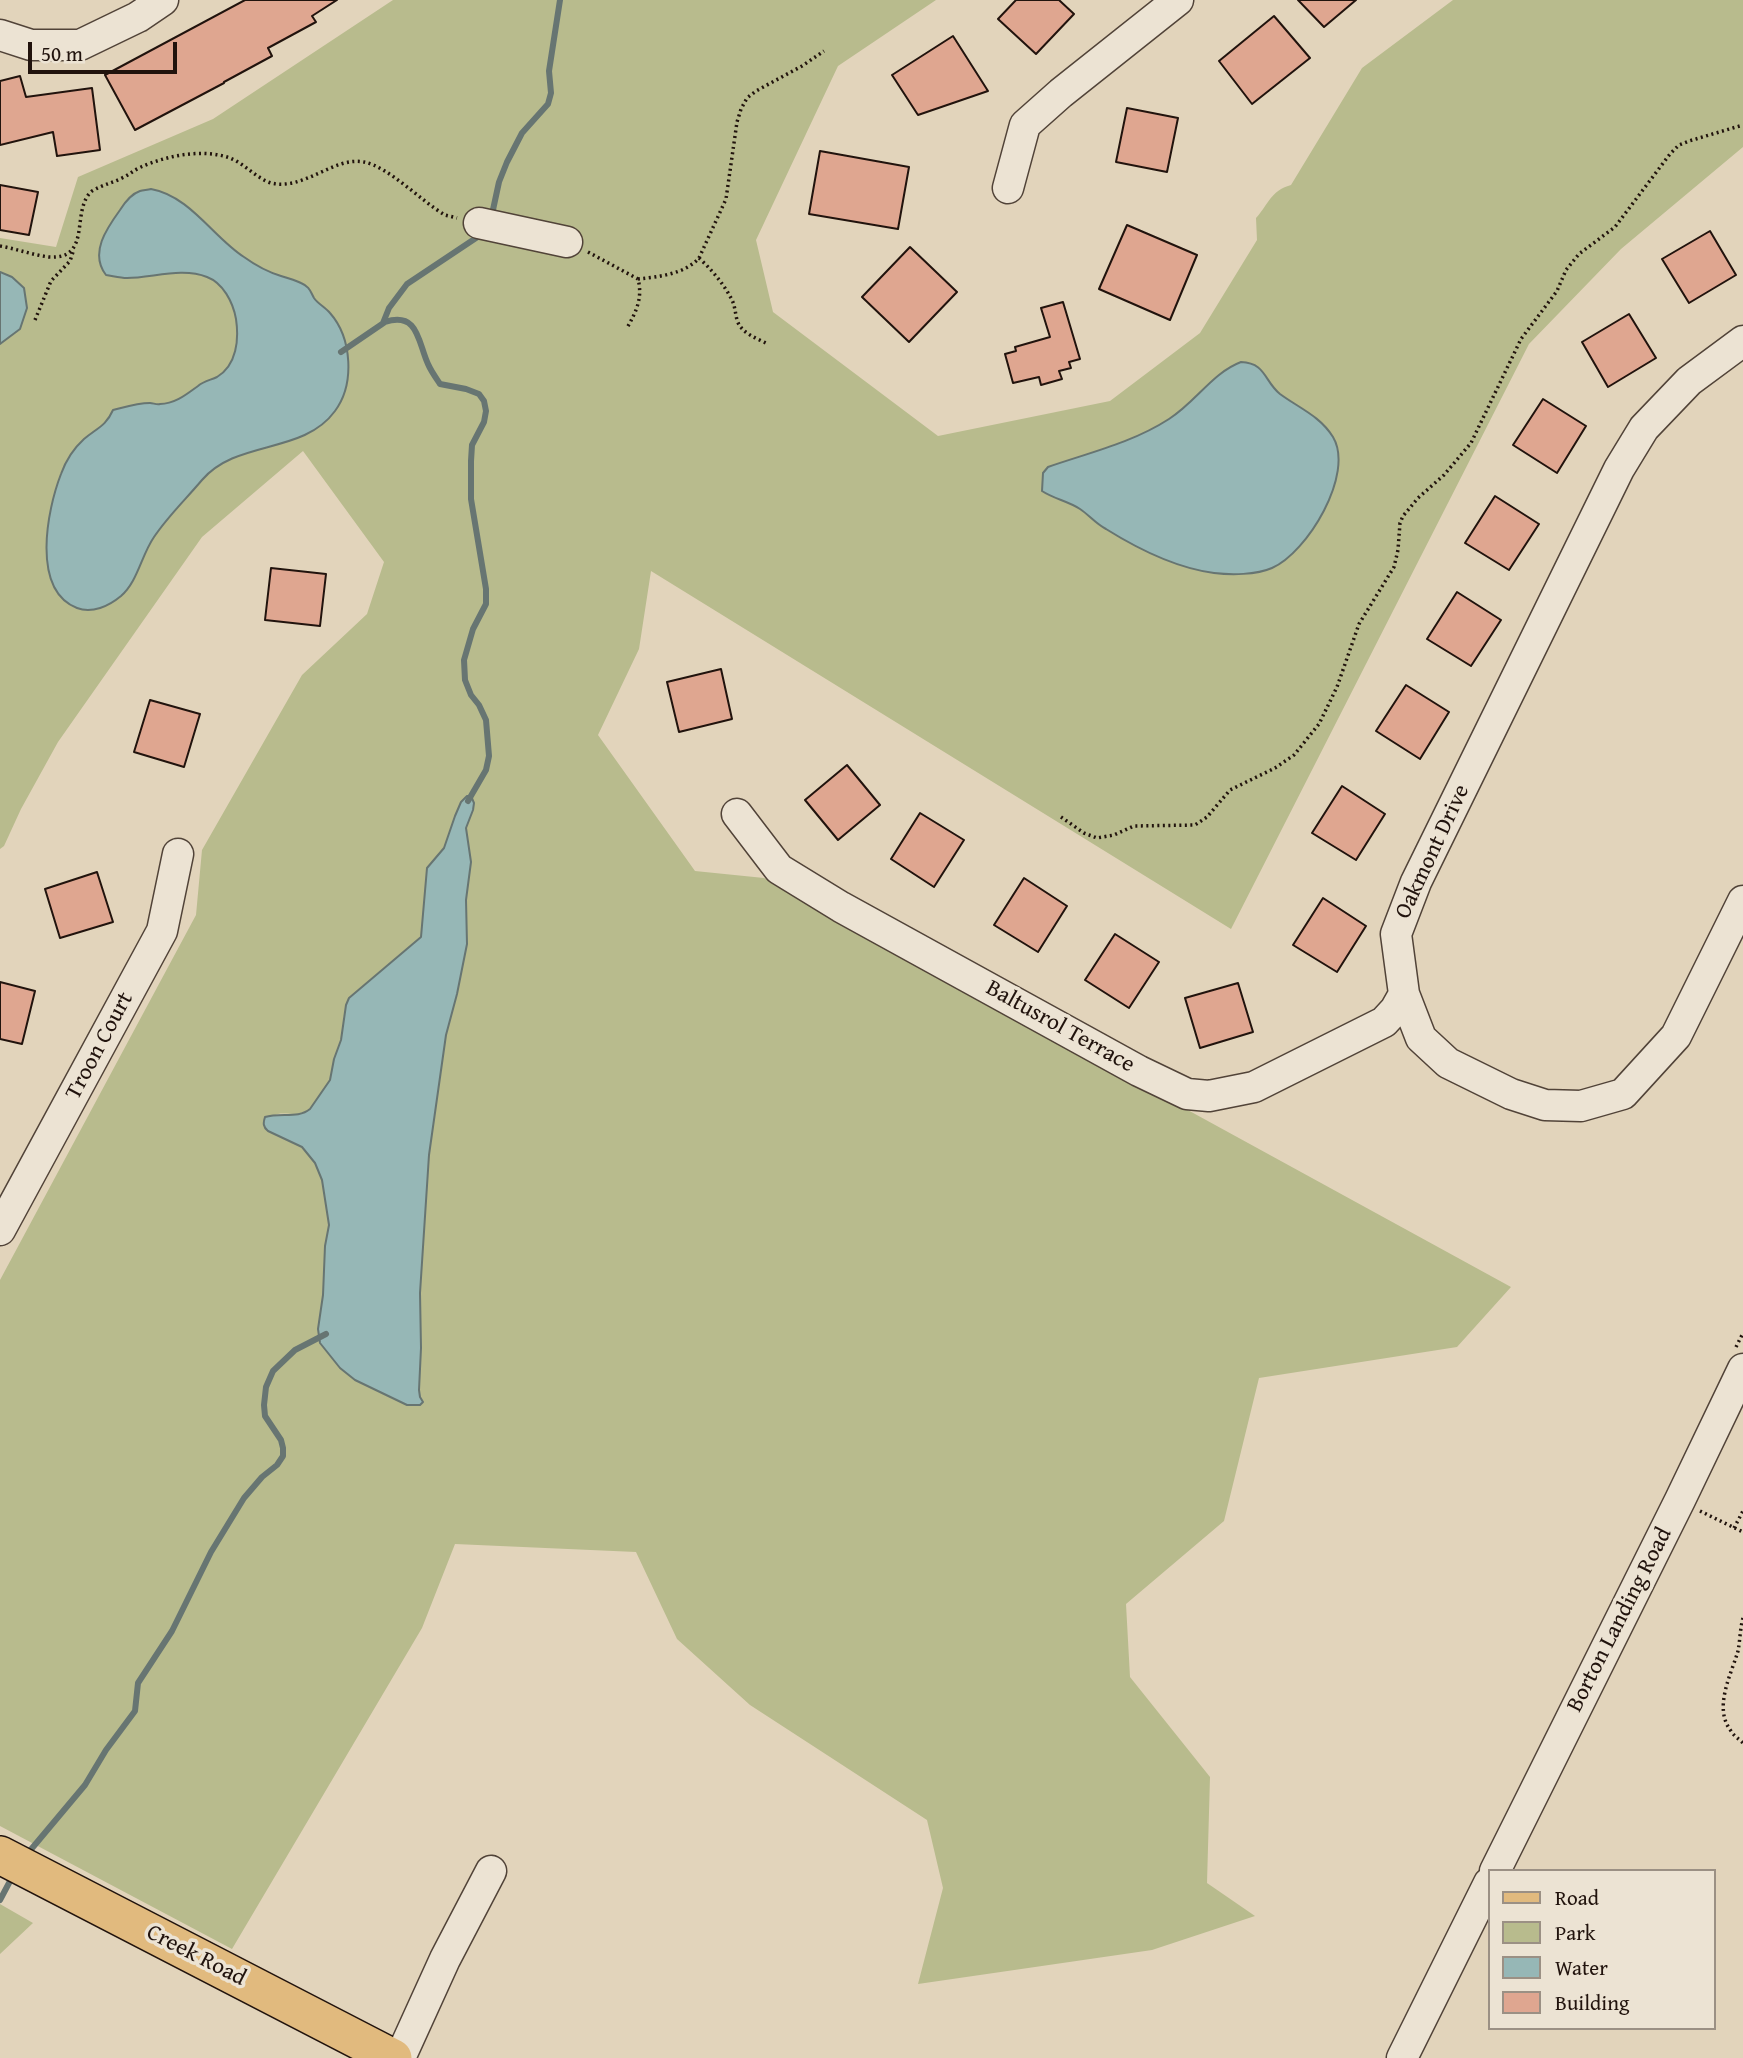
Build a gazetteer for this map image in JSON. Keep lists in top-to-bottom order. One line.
{"streets":{"main road":["Creek Road"],"street":["Oakmont Drive","Baltusrol Terrace","Troon Court","Borton Landing Road"]},"crossings":[["Oakmont Drive","Baltusrol Terrace"]],"legend":["Road","Park","Water","Building"],"scale_bar":"50 m"}
